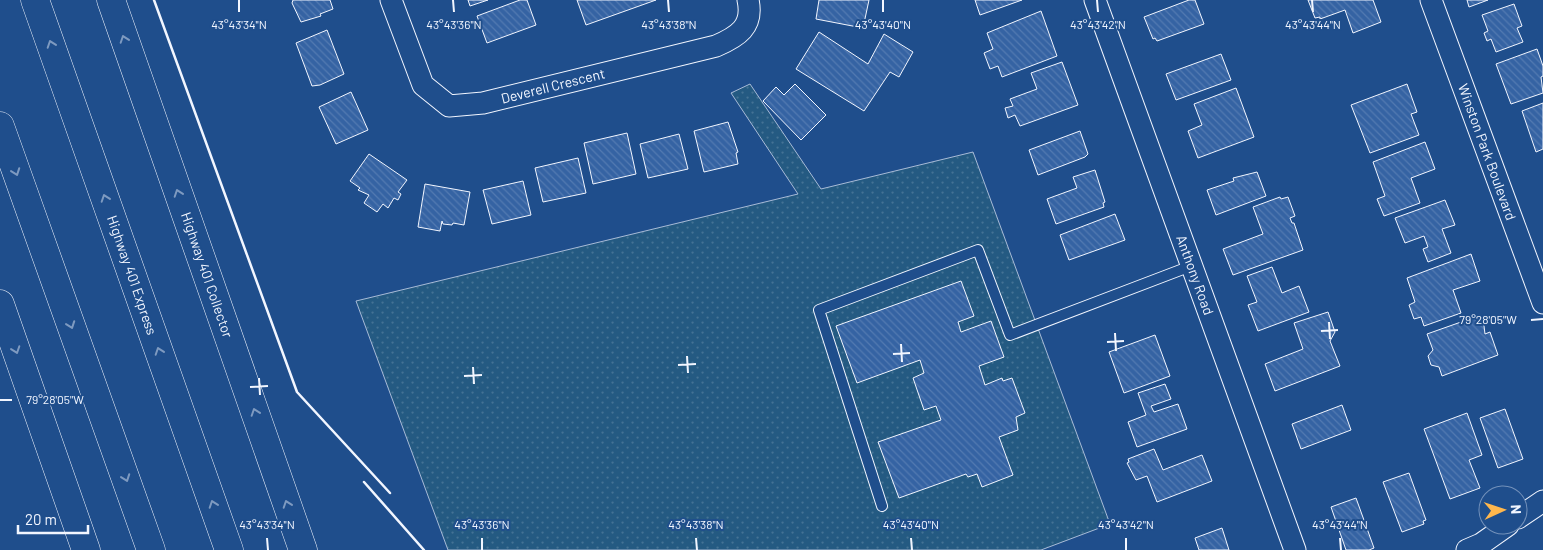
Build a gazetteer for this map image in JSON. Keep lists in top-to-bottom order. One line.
{"streets":{"highway":["Highway 401 Express","Highway 401 Collector"],"street":["Deverell Crescent","Winston Park Boulevard","Anthony Road"]},"scale_bar":"20 m","north":"right","coordinates":["43°43'34\"N","43°43'36\"N","43°43'38\"N","43°43'40\"N","43°43'42\"N","43°43'44\"N","79°28'05\"W"]}
